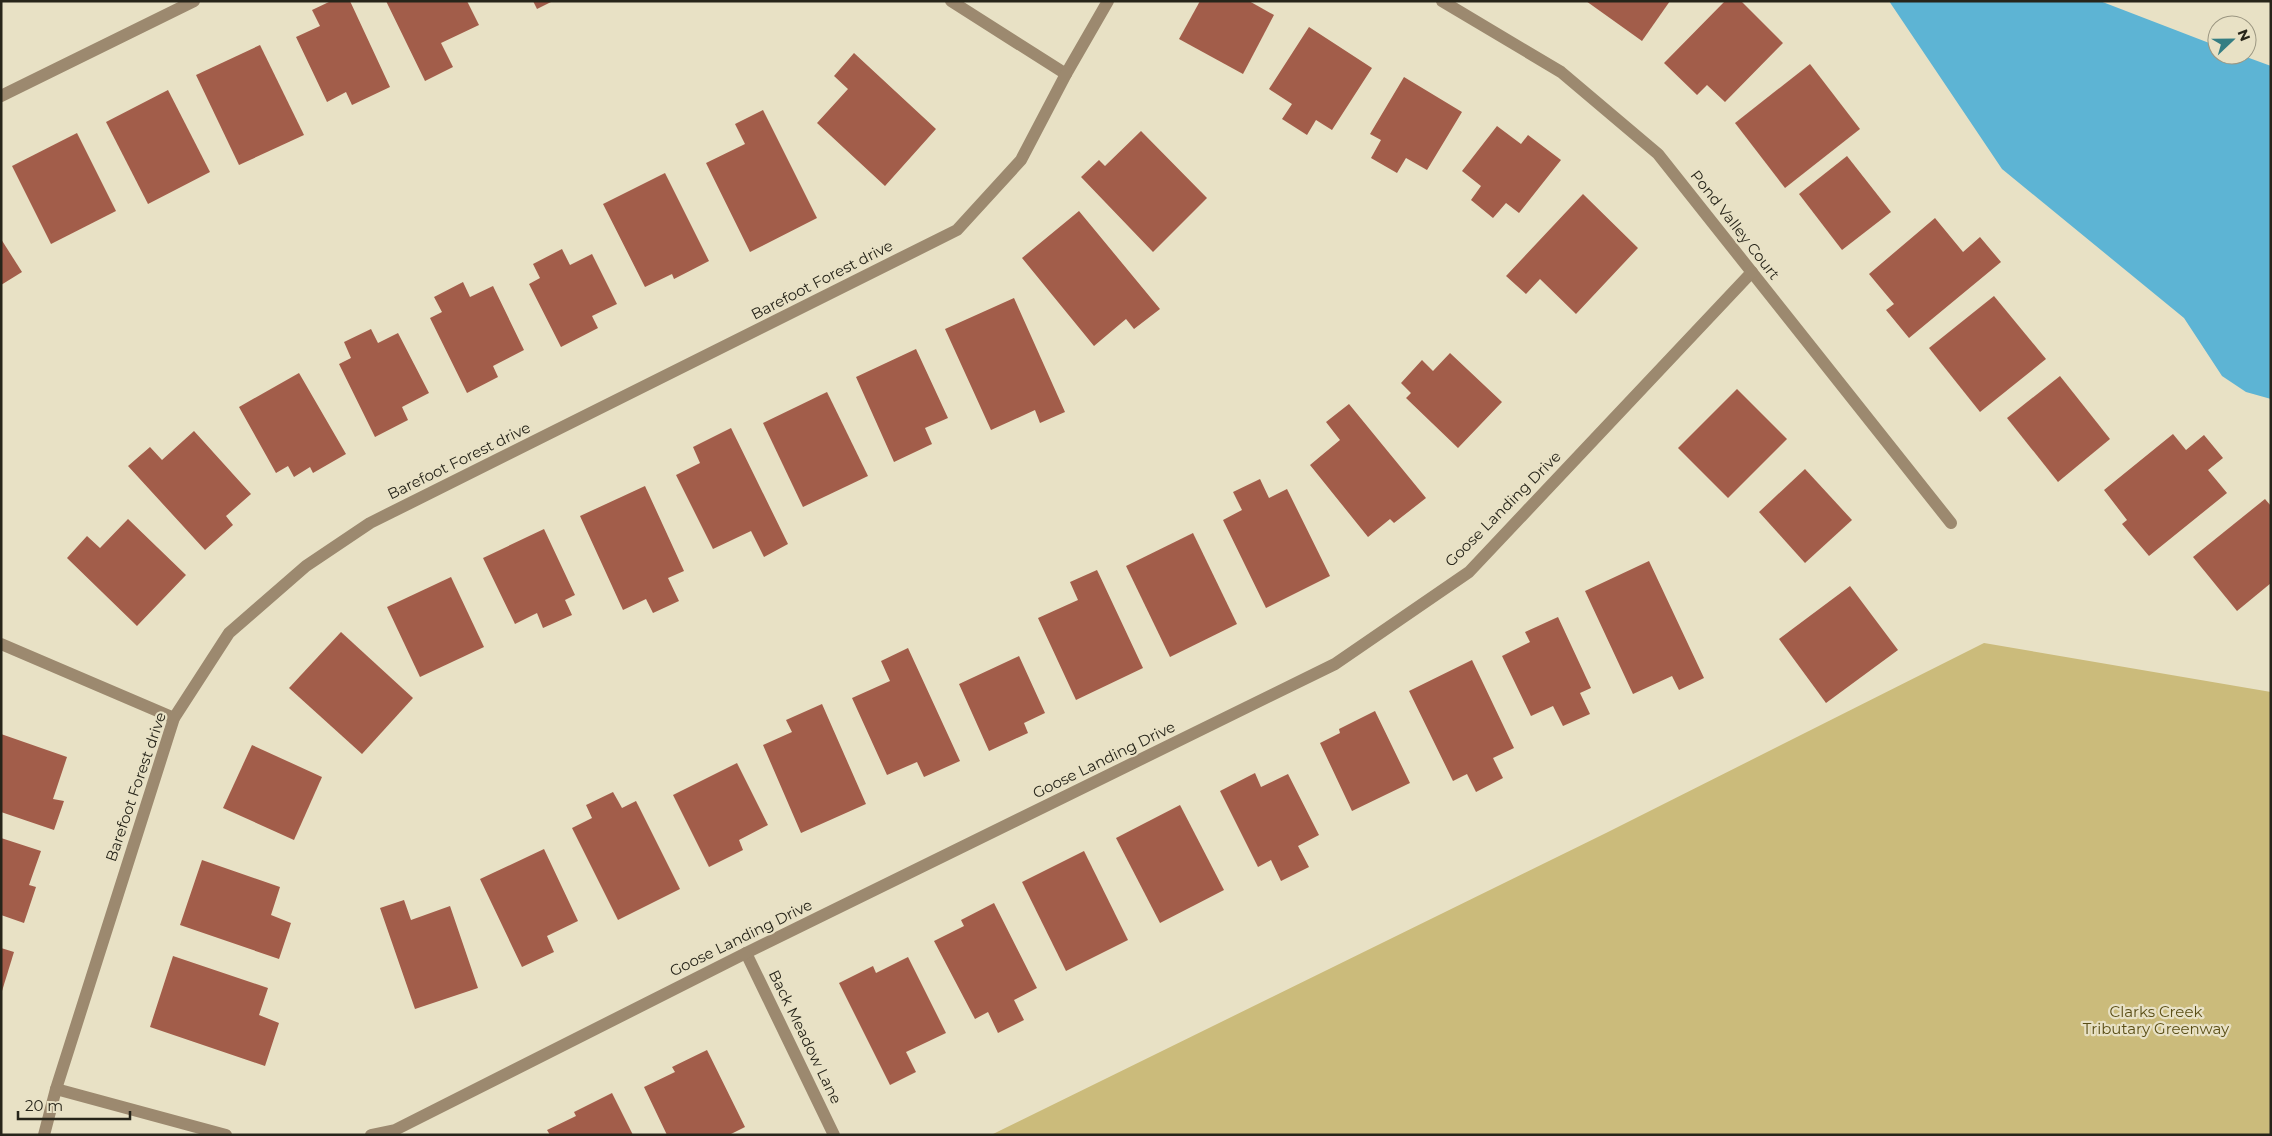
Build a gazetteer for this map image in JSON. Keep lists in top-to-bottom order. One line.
{"streets":{"street":["Pond Valley Court","Barefoot Forest drive","Goose Landing Drive","Back Meadow Lane"]},"crossings":[["Pond Valley Court","Goose Landing Drive"],["Goose Landing Drive","Back Meadow Lane"]],"parks":["Clarks Creek Tributary Greenway"],"scale_bar":"20 m","north":"right"}
